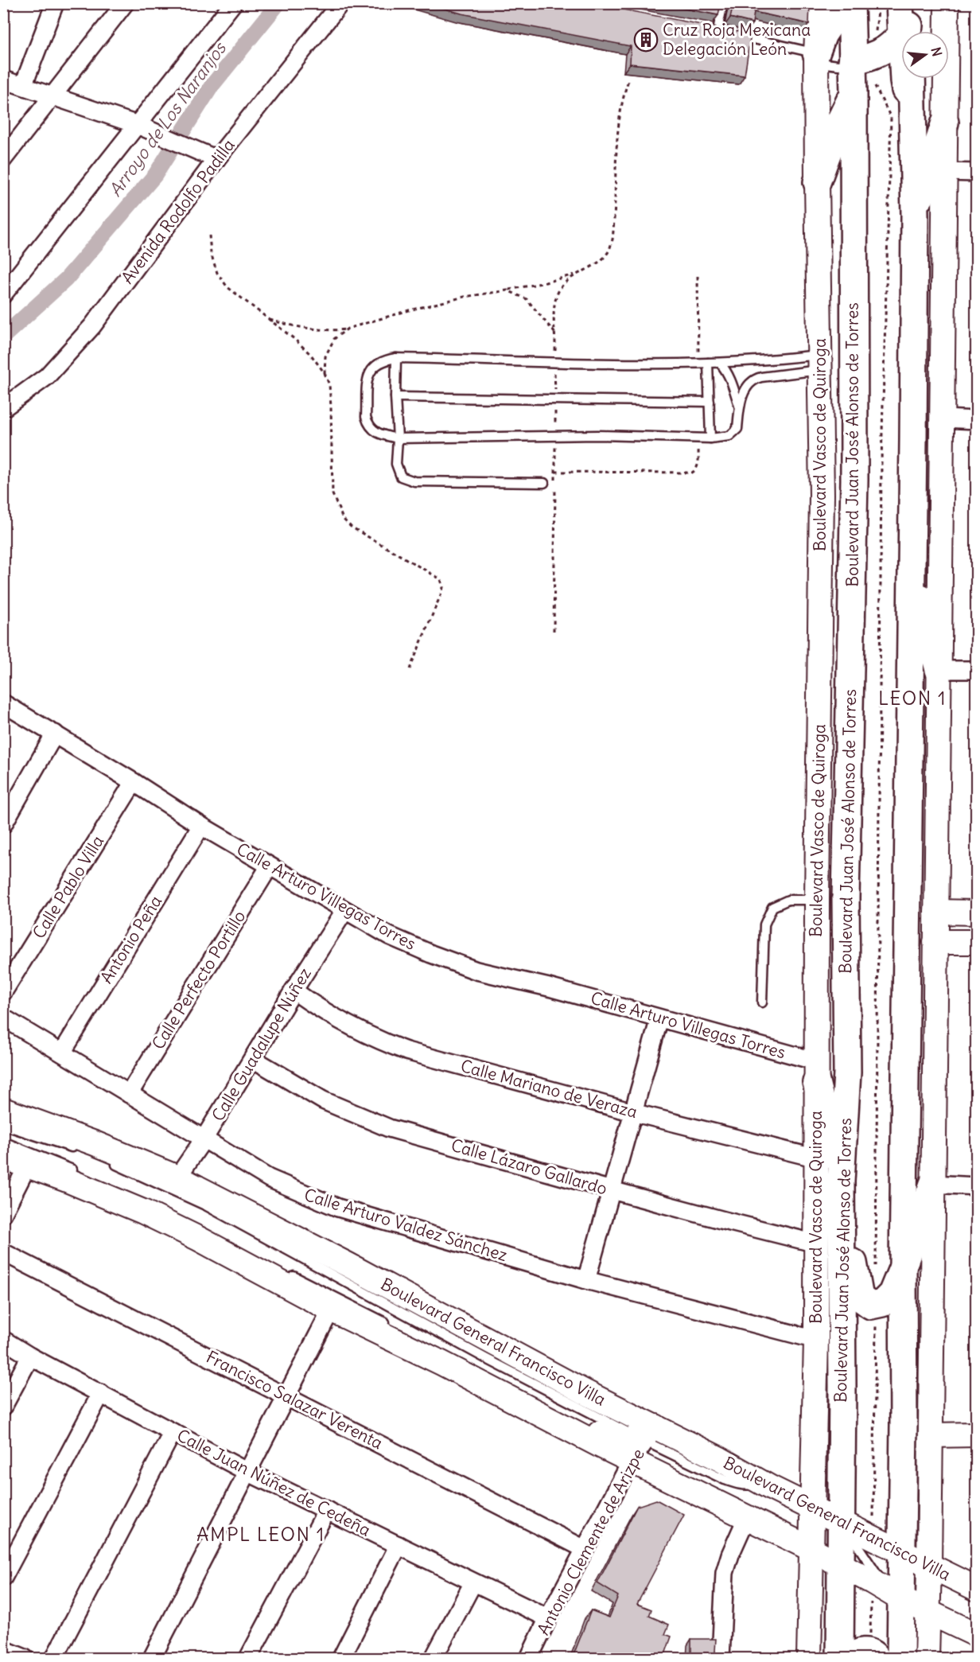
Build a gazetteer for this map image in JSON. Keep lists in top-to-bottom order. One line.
{"streets":{"main road":["Boulevard Juan José Alonso de Torres"],"street":["Avenida Rodolfo Padilla","Boulevard Vasco de Quiroga","Calle Pablo Villa","Calle Arturo Villegas Torres","Antonio Peña","Calle Perfecto Portillo","Calle Guadalupe Núñez","Calle Mariano de Veraza","Calle Lázaro Gallardo","Calle Arturo Valdez Sánchez","Boulevard General Francisco Villa","Francisco Salazar Verenta","Calle Juan Núñez de Cedeña","Antonio Clemente de Arizpe"]},"crossings":[["Boulevard Vasco de Quiroga","Calle Arturo Villegas Torres"],["Boulevard Vasco de Quiroga","Calle Mariano de Veraza"],["Boulevard Vasco de Quiroga","Calle Lázaro Gallardo"],["Boulevard Vasco de Quiroga","Calle Arturo Valdez Sánchez"],["Boulevard Vasco de Quiroga","Boulevard General Francisco Villa"],["Boulevard Juan José Alonso de Torres","Boulevard General Francisco Villa"],["Calle Pablo Villa","Calle Arturo Villegas Torres"],["Calle Arturo Villegas Torres","Antonio Peña"],["Calle Arturo Villegas Torres","Calle Perfecto Portillo"],["Calle Arturo Villegas Torres","Calle Guadalupe Núñez"],["Antonio Peña","Calle Arturo Valdez Sánchez"],["Calle Perfecto Portillo","Calle Arturo Valdez Sánchez"],["Calle Guadalupe Núñez","Calle Mariano de Veraza"],["Calle Guadalupe Núñez","Calle Lázaro Gallardo"],["Calle Guadalupe Núñez","Calle Arturo Valdez Sánchez"],["Calle Guadalupe Núñez","Boulevard General Francisco Villa"],["Boulevard General Francisco Villa","Antonio Clemente de Arizpe"],["Francisco Salazar Verenta","Antonio Clemente de Arizpe"],["Calle Juan Núñez de Cedeña","Antonio Clemente de Arizpe"]],"districts":["LEON 1","AMPL LEON 1"],"water":["Arroyo de Los Naranjos"],"places":{"building":["Cruz Roja Mexicana Delegación León"]},"north":"right"}
